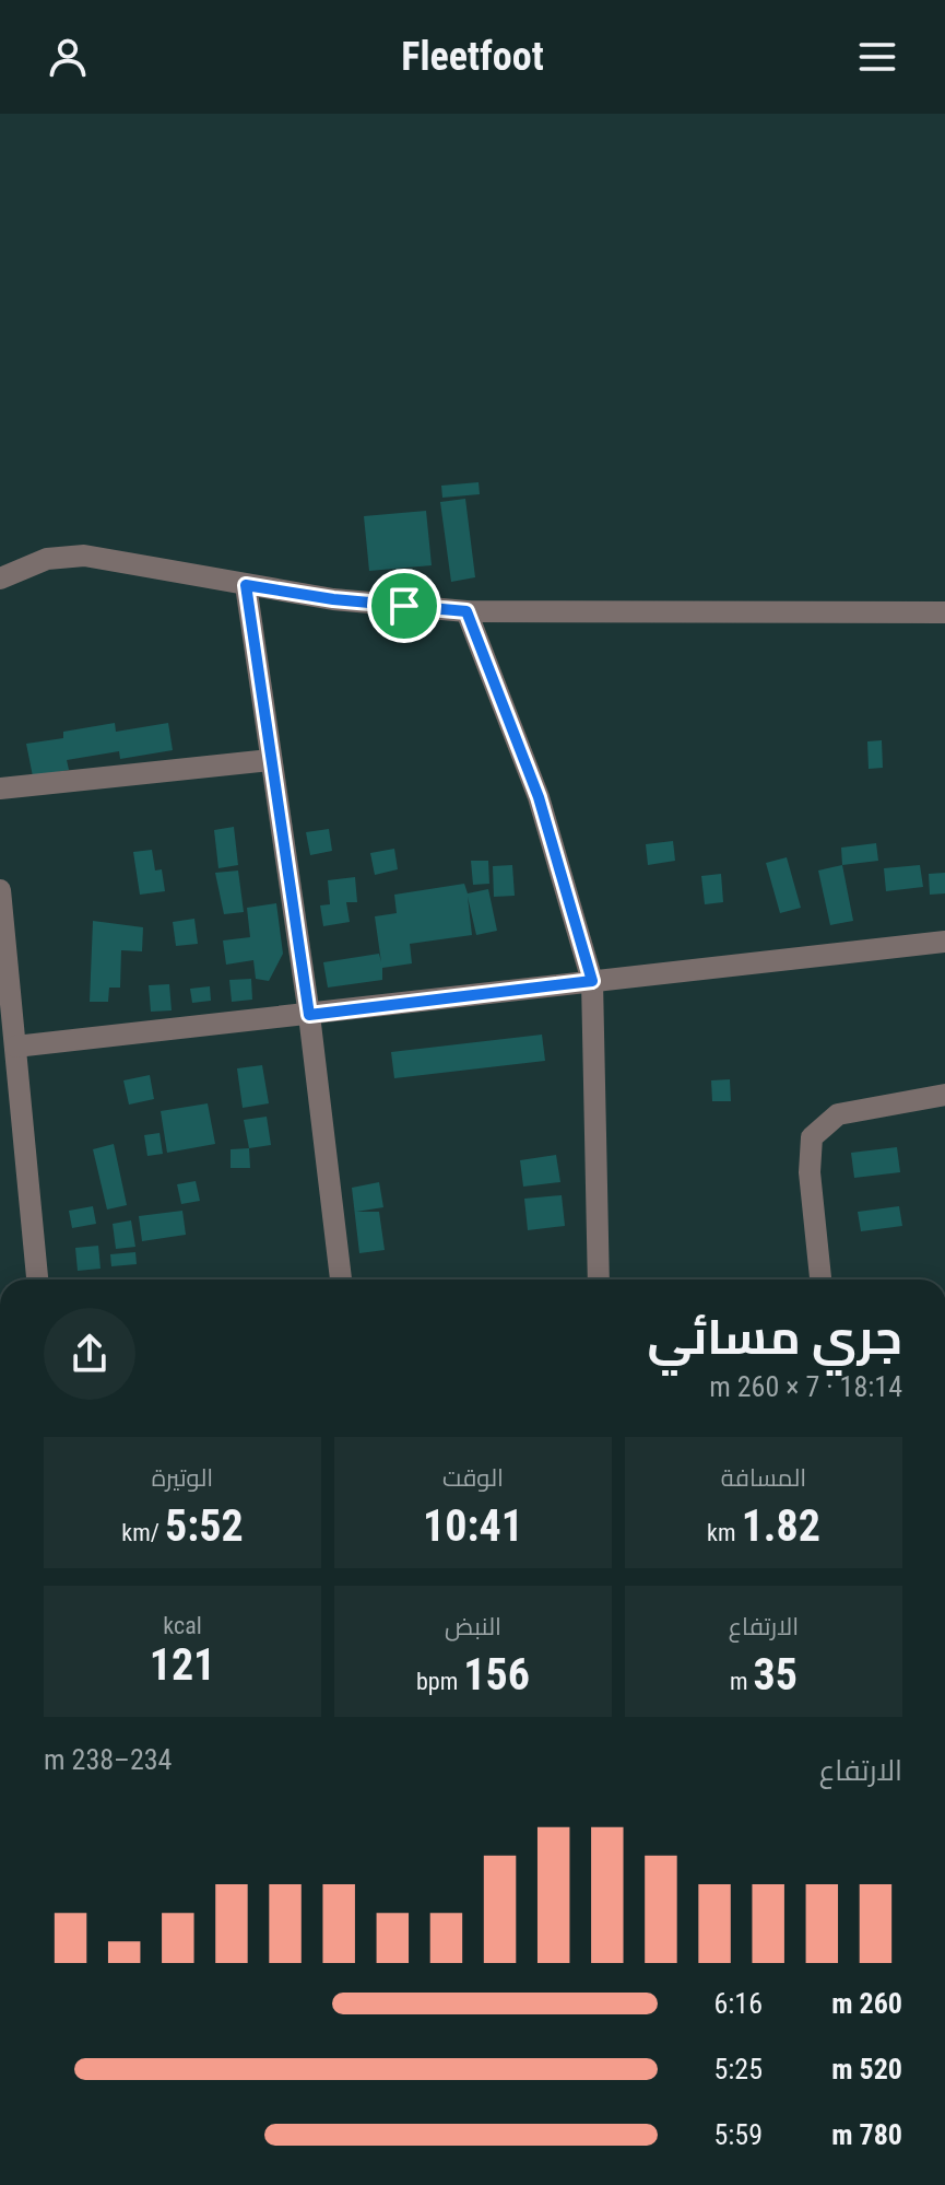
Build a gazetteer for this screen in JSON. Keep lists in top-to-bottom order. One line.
{"page":{"header":"Fleetfoot","heading":["جري مسائي","18:14 · 7 × 260 m"],"stats":[["المسافة","1.82 km"],["الوقت","10:41"],["الوتيرة","5:52 /km"],["الارتفاع","35 m"],["النبض","156 bpm"],["kcal","121"]],"chart":["الارتفاع","234–238 m"],"list":[{"name":"260 m","note":"6:16"},{"name":"520 m","note":"5:25"},{"name":"780 m","note":"5:59"}]}}
